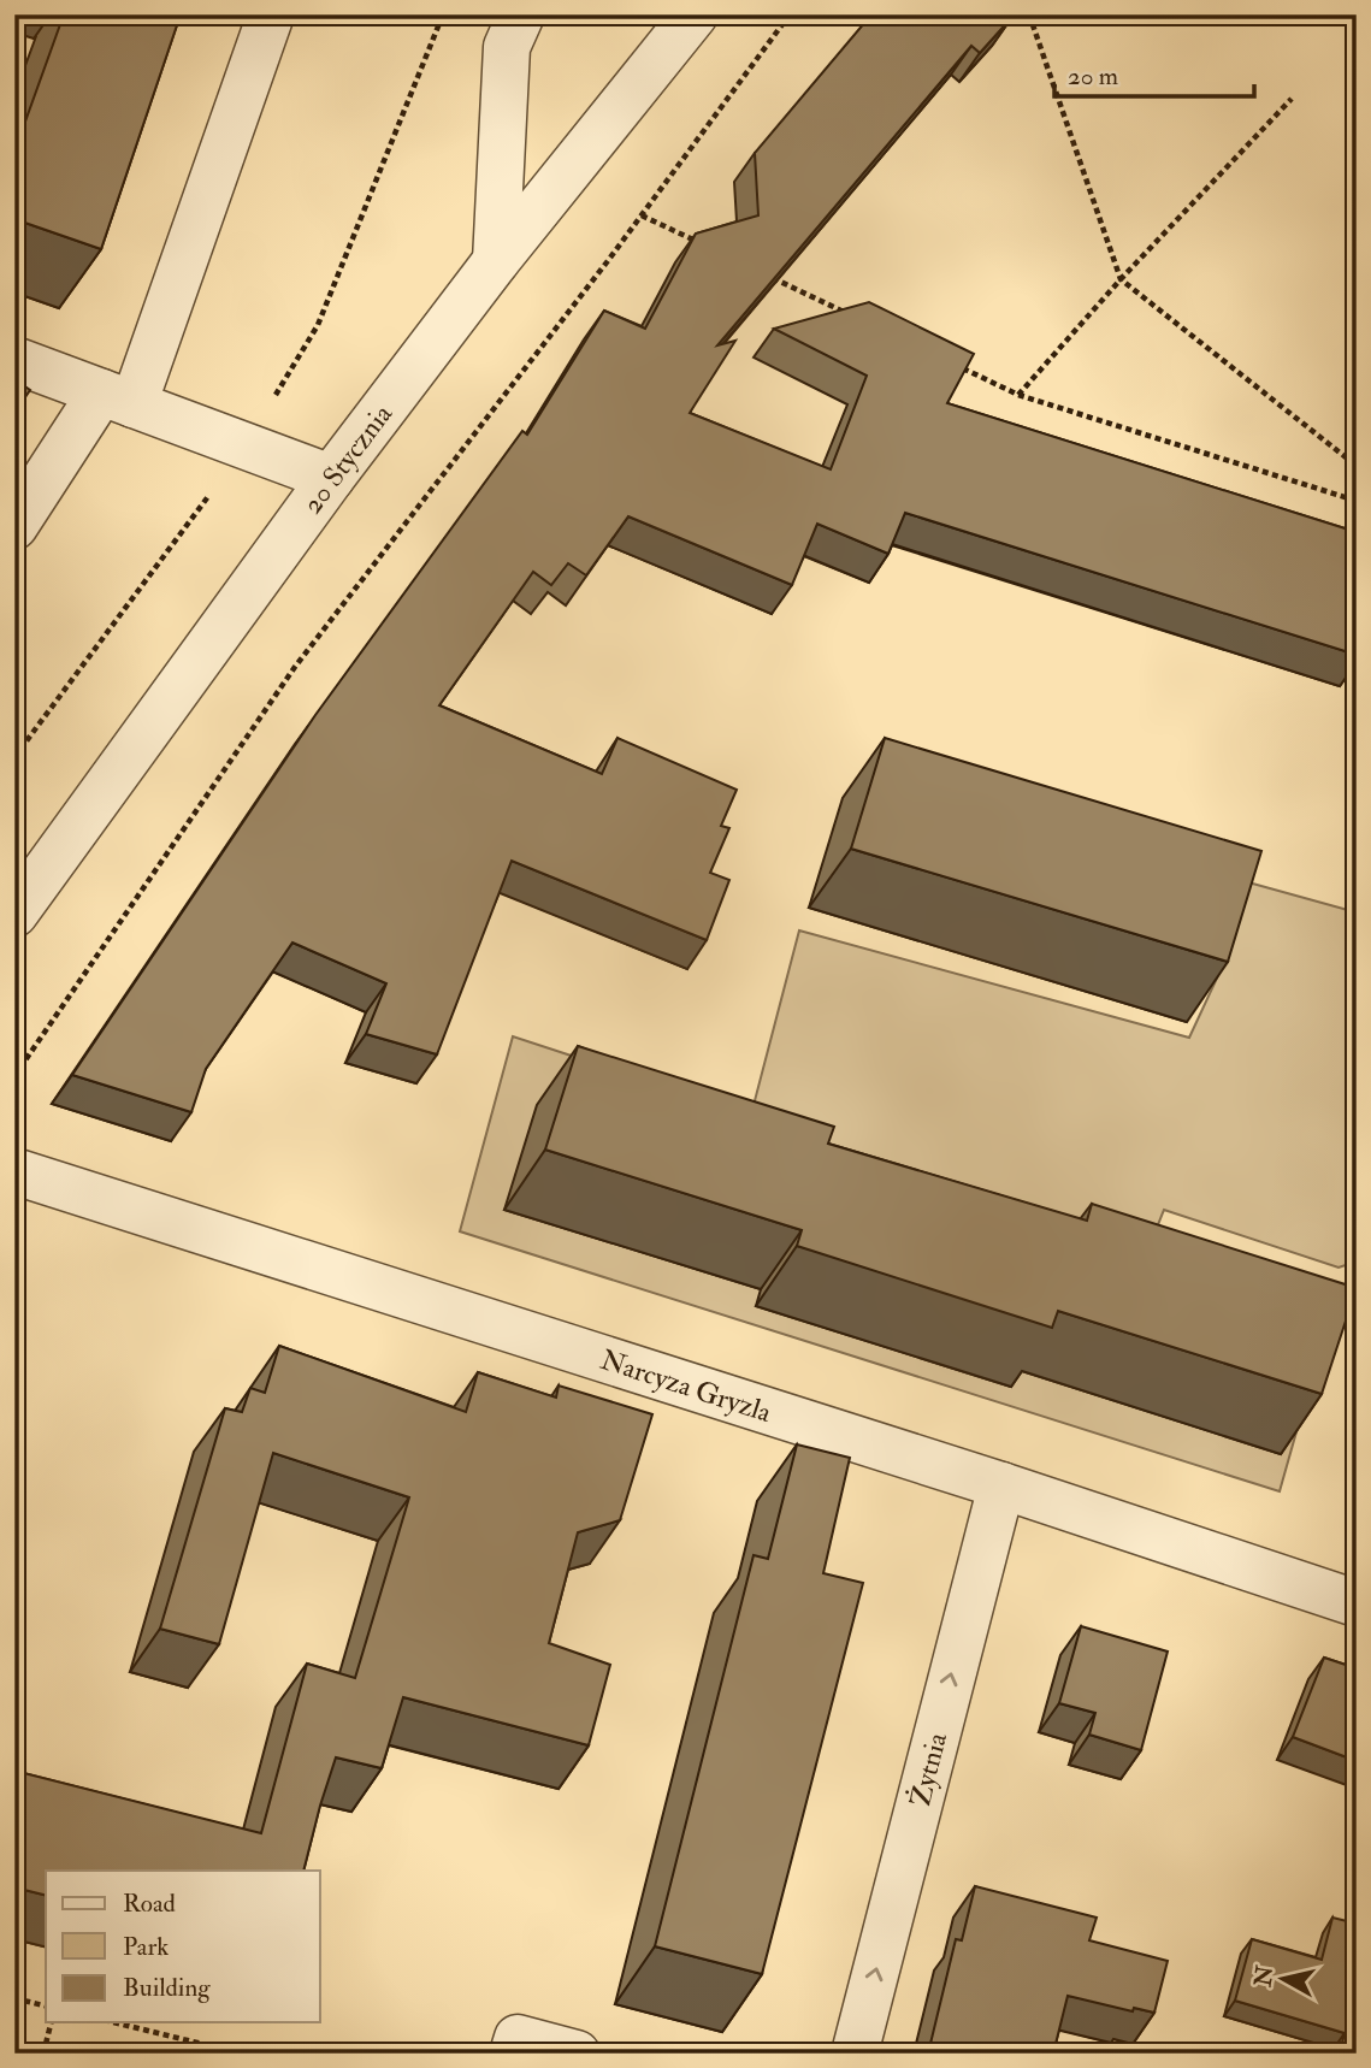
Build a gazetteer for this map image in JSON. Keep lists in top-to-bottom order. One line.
{"streets":{"street":["20 Stycznia","Narcyza Gryzla","Żytnia"]},"crossings":[["Narcyza Gryzla","Żytnia"]],"one_way":["Żytnia"],"legend":["Road","Park","Building"],"scale_bar":"20 m","north":"left"}
